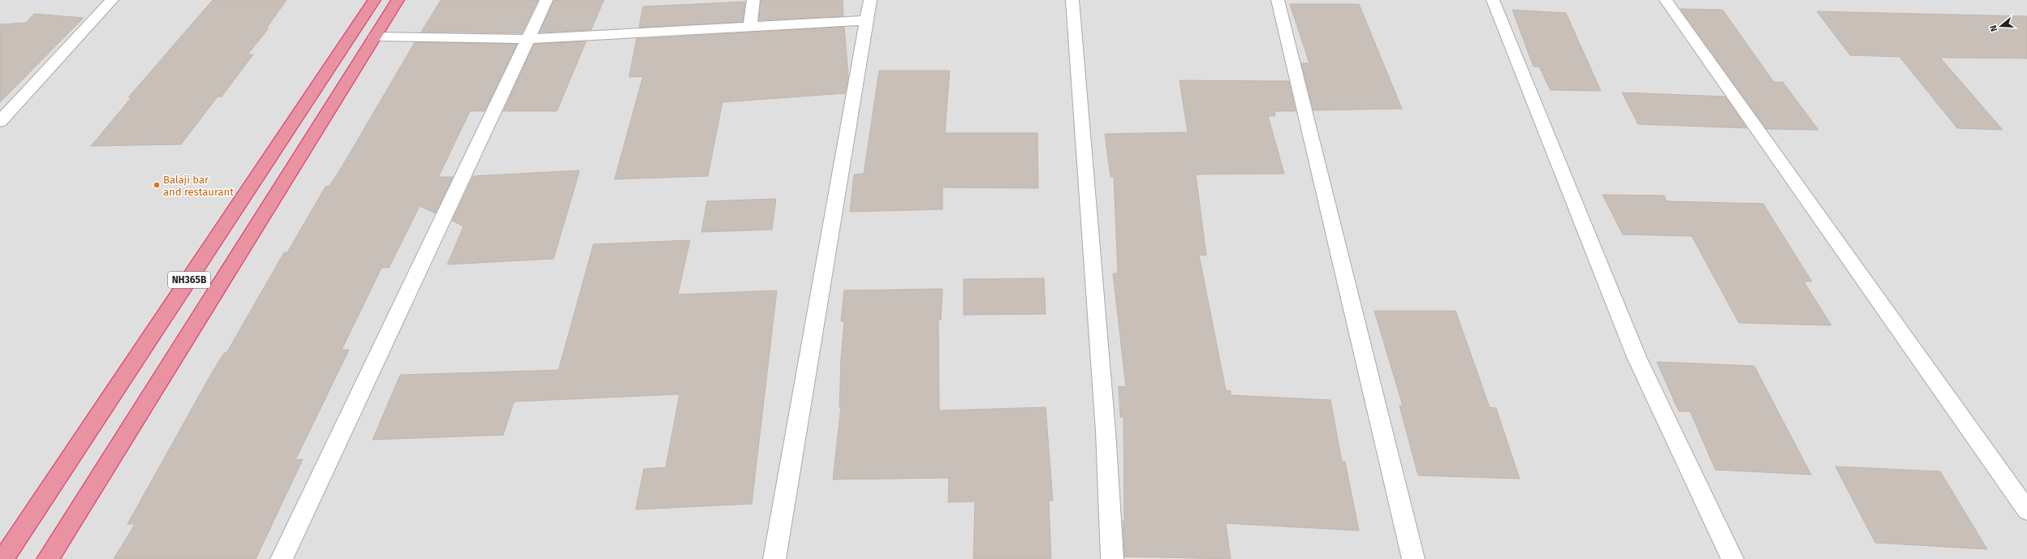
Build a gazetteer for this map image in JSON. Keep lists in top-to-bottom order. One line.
{"streets":{"highway":["NH365B"]},"places":["Balaji bar and restaurant"],"north":"left"}
